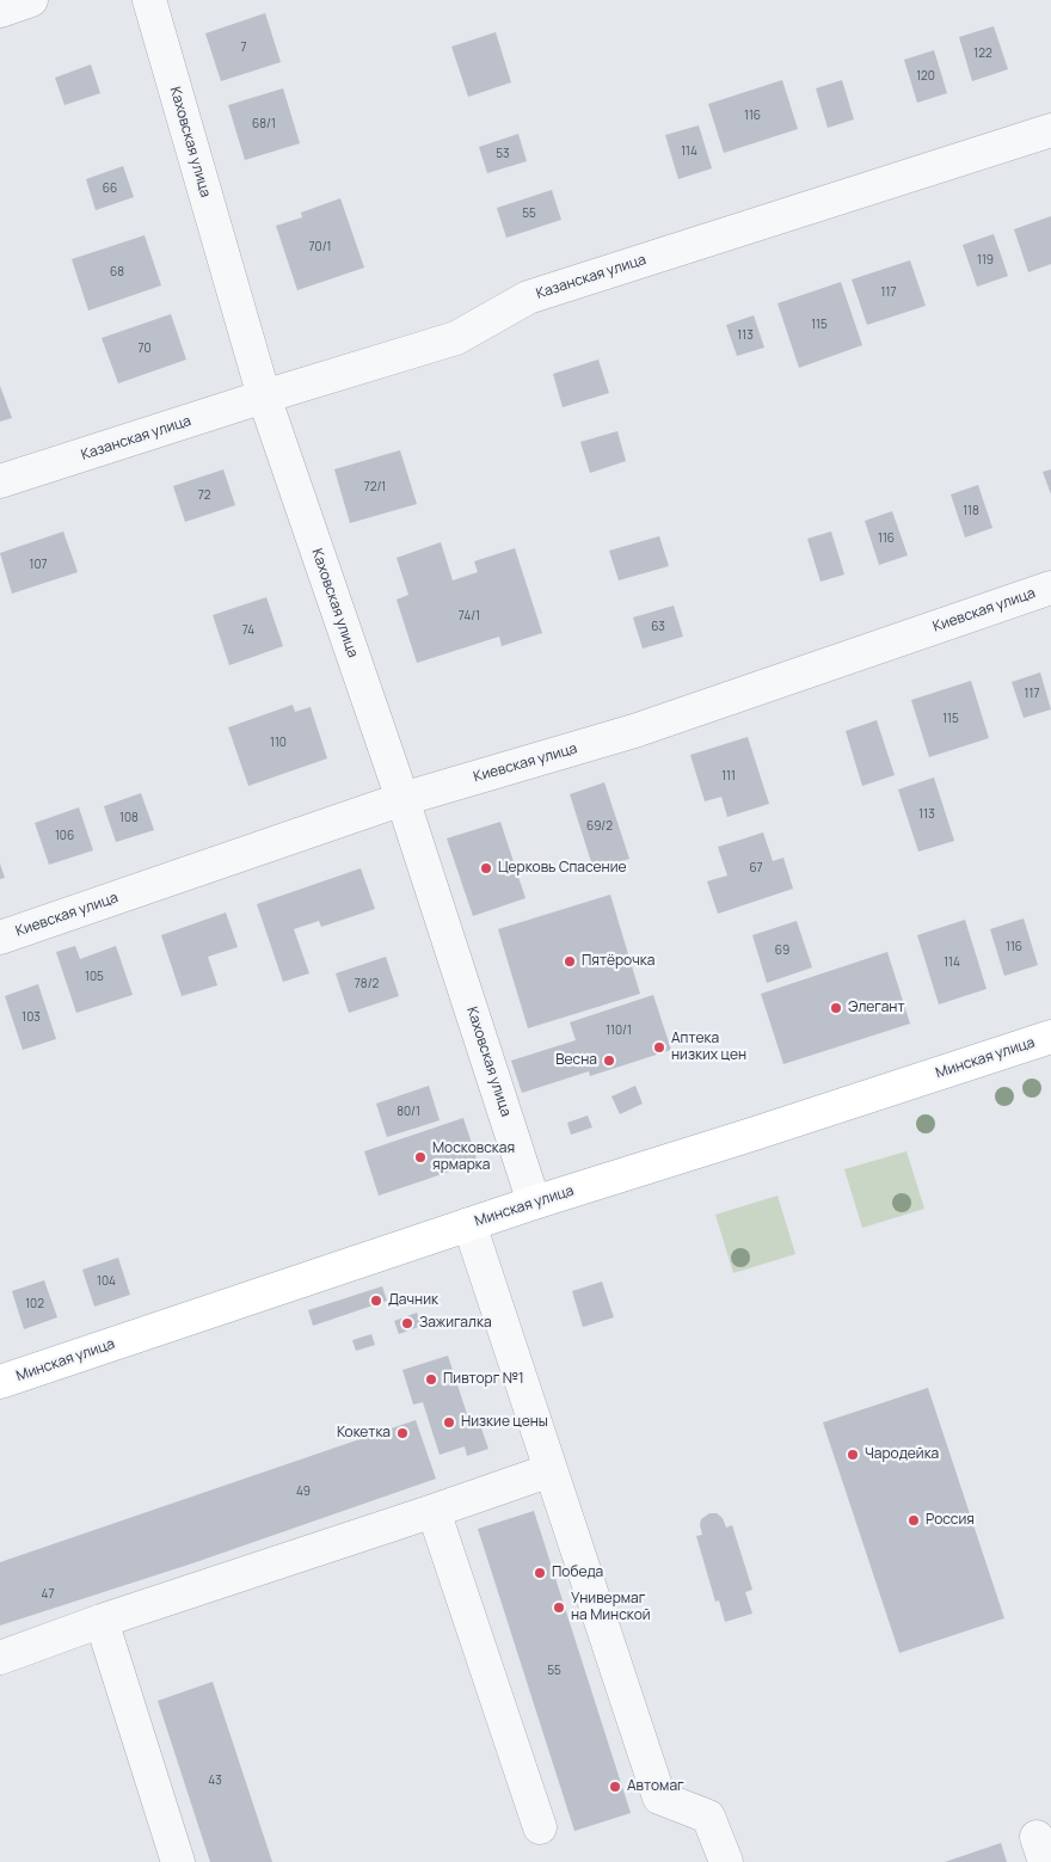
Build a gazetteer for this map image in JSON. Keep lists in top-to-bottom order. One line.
{"streets":{"main road":["Минская улица"],"street":["Каховская улица","Казанская улица","Киевская улица"]},"crossings":[["Каховская улица","Казанская улица"],["Каховская улица","Киевская улица"],["Каховская улица","Минская улица"]],"places":["Церковь Спасение","Пятёрочка","Элегант","Аптека низких цен","Весна","Московская ярмарка","Дачник","Зажигалка","Пивторг №1","Низкие цены","Кокетка","Чародейка","Россия","Победа","Универмаг на Минской","Автомаг"],"house_numbers":["7","122","120","116","68/1","114","53","66","55","70/1","119","68","117","115","113","70","72/1","72","118","116","107","74/1","63","74","117","115","110","111","113","108","69/2","106","67","116","69","114","105","78/2","103","110/1","80/1","104","102","49","47","55","43"]}
